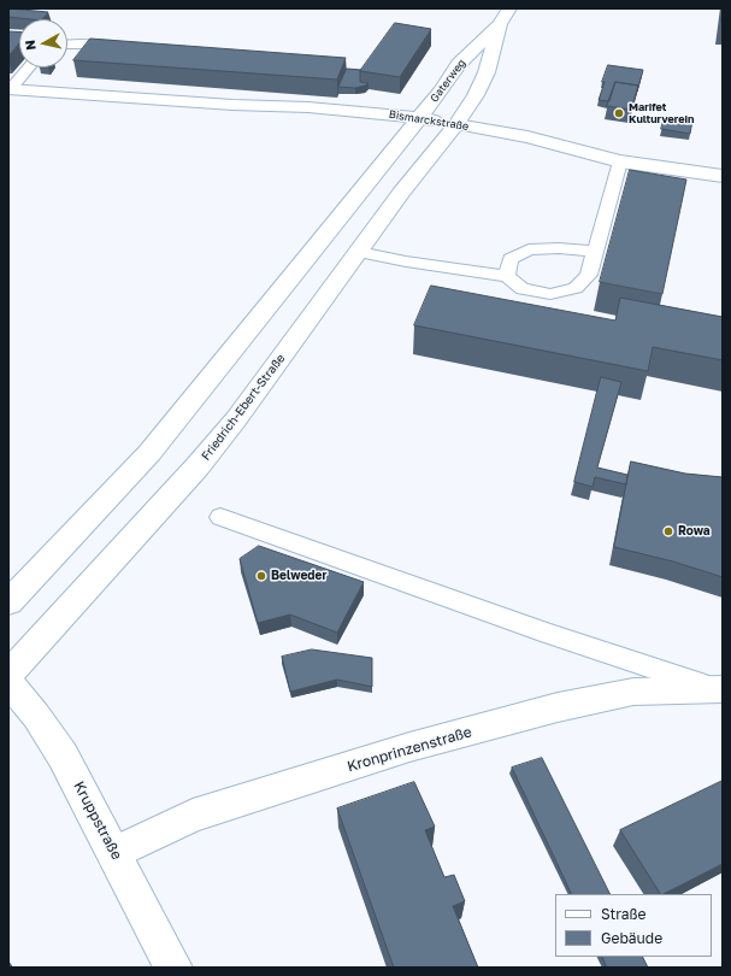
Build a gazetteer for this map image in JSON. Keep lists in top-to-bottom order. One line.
{"streets":{"main road":["Gaterweg","Bismarckstraße","Friedrich-Ebert-Straße","Kronprinzenstraße","Kruppstraße"]},"crossings":[["Gaterweg","Bismarckstraße"],["Gaterweg","Friedrich-Ebert-Straße"],["Bismarckstraße","Friedrich-Ebert-Straße"],["Kronprinzenstraße","Kruppstraße"]],"places":["Marifet Kulturverein","Rowa","Belweder"],"legend":["Straße","Gebäude"],"north":"left"}
